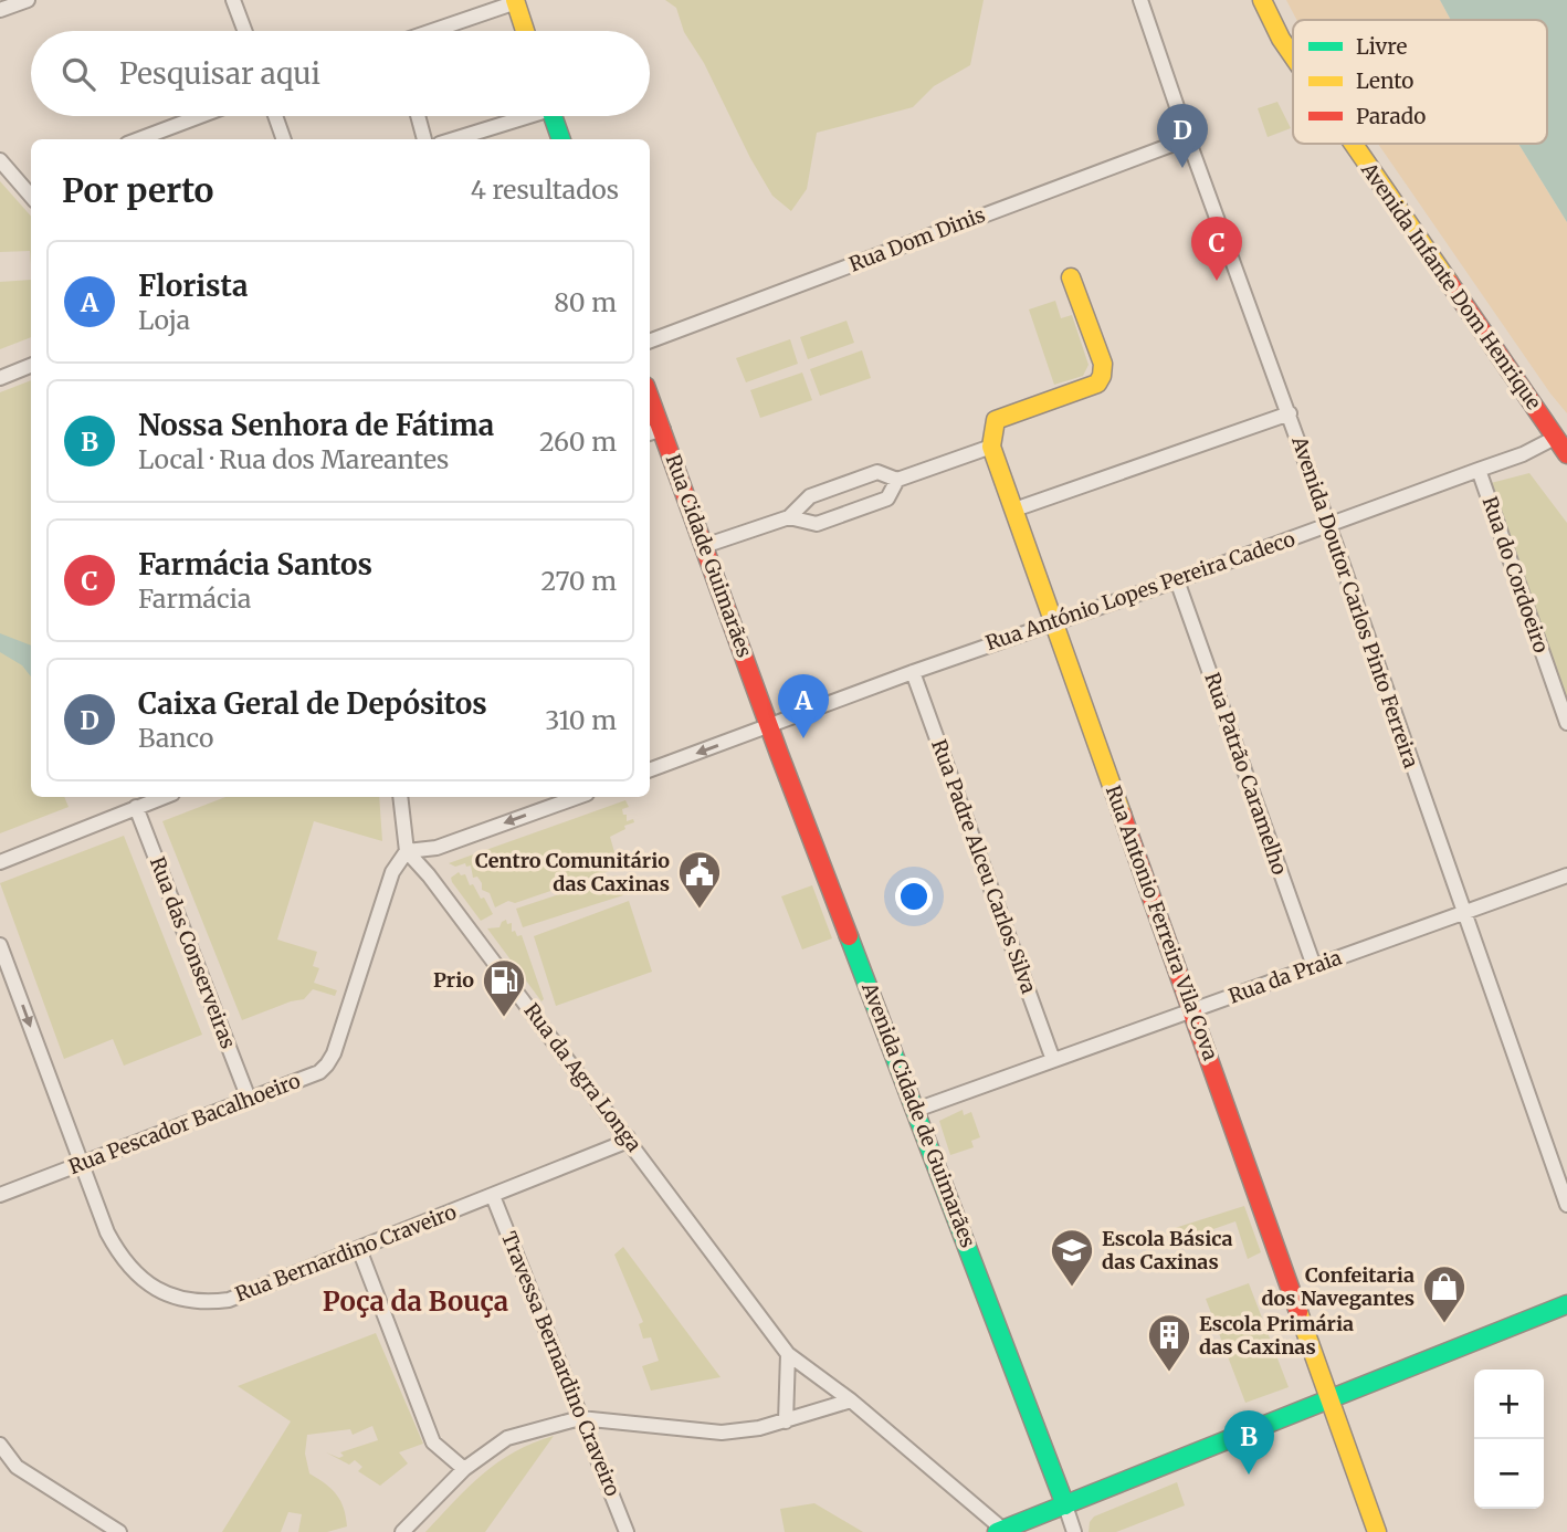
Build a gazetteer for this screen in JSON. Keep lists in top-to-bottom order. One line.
{"streets":{"street":["Rua Dom Dinis","Avenida Infante Dom Henrique","Rua Cidade Guimarães","Rua do Cordoeiro","Rua António Lopes Pereira Cadeco","Avenida Doutor Carlos Pinto Ferreira","Rua Patrão Caramelho","Rua Padre Alceu Carlos Silva","Rua Antonio Ferreira Vila Cova","Rua das Conserveiras","Rua da Praia","Rua da Agra Longa","Avenida Cidade de Guimarães","Rua Pescador Bacalhoeiro","Rua Bernardino Craveiro","Travessa Bernardino Craveiro"]},"crossings":[["Rua Dom Dinis","Avenida Doutor Carlos Pinto Ferreira"],["Avenida Infante Dom Henrique","Rua António Lopes Pereira Cadeco"],["Rua Cidade Guimarães","Rua António Lopes Pereira Cadeco"],["Rua Cidade Guimarães","Avenida Cidade de Guimarães"],["Rua do Cordoeiro","Rua António Lopes Pereira Cadeco"],["Rua António Lopes Pereira Cadeco","Avenida Doutor Carlos Pinto Ferreira"],["Rua António Lopes Pereira Cadeco","Rua Patrão Caramelho"],["Rua António Lopes Pereira Cadeco","Rua Padre Alceu Carlos Silva"],["Rua António Lopes Pereira Cadeco","Rua Antonio Ferreira Vila Cova"],["Rua António Lopes Pereira Cadeco","Avenida Cidade de Guimarães"],["Avenida Doutor Carlos Pinto Ferreira","Rua da Praia"],["Rua Patrão Caramelho","Rua da Praia"],["Rua Padre Alceu Carlos Silva","Rua da Praia"],["Rua Antonio Ferreira Vila Cova","Rua da Praia"],["Rua das Conserveiras","Rua Pescador Bacalhoeiro"],["Rua da Praia","Avenida Cidade de Guimarães"],["Rua da Agra Longa","Rua Pescador Bacalhoeiro"],["Rua da Agra Longa","Rua Bernardino Craveiro"],["Rua Pescador Bacalhoeiro","Rua Bernardino Craveiro"],["Rua Bernardino Craveiro","Travessa Bernardino Craveiro"]],"districts":["Poça da Bouça"],"places":{"public building":["Centro Comunitário das Caxinas"],"fuel station":["Prio"],"school or university":["Escola Básica das Caxinas"],"shop":["Confeitaria dos Navegantes"],"building":["Escola Primária das Caxinas"]},"legend":["Livre","Lento","Parado"],"page":{"search":"Pesquisar aqui","pins":["D","C","A","B"],"heading":["Por perto","4 resultados"],"list":[{"mark":"A","name":"Florista","note":"Loja","value":"80 m"},{"mark":"B","name":"Nossa Senhora de Fátima","note":"Local · Rua dos Mareantes","value":"260 m"},{"mark":"C","name":"Farmácia Santos","note":"Farmácia","value":"270 m"},{"mark":"D","name":"Caixa Geral de Depósitos","note":"Banco","value":"310 m"}],"map_buttons":["+","−"]}}
